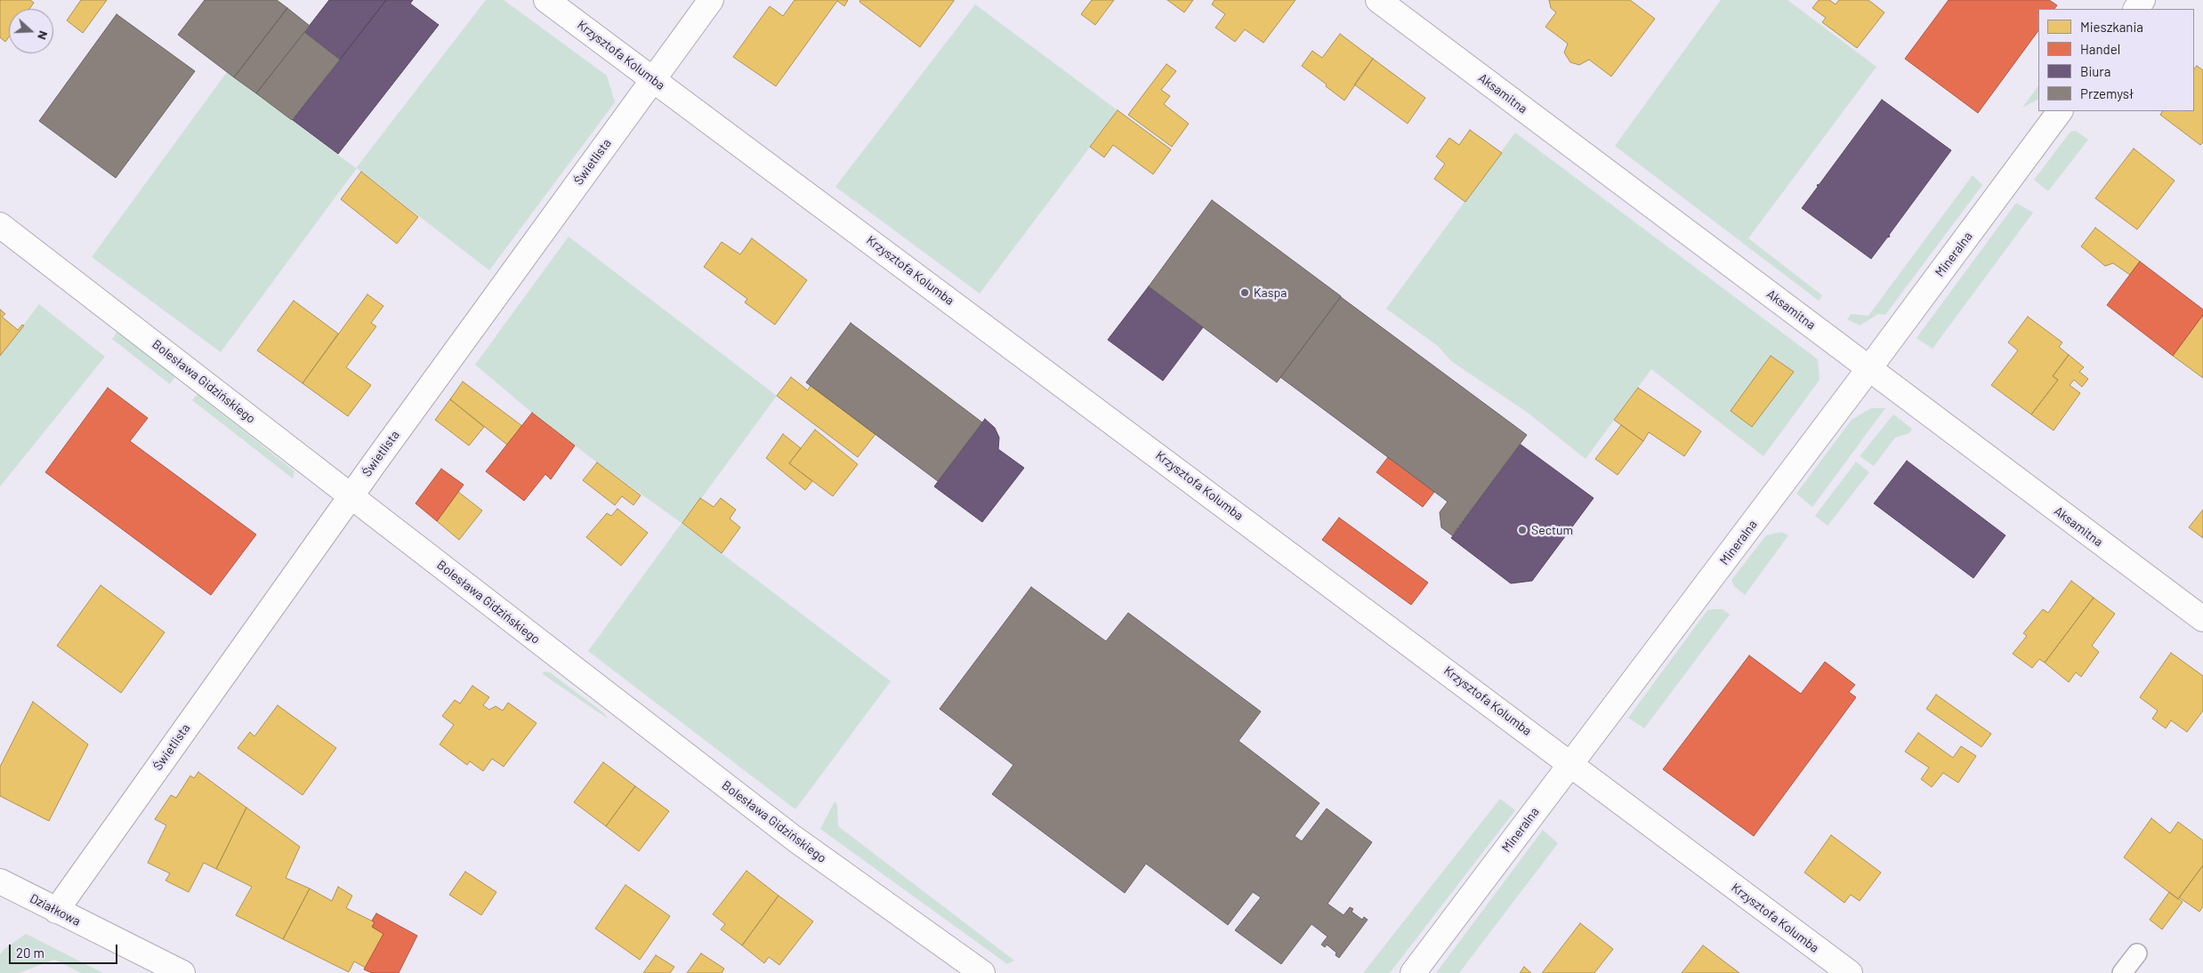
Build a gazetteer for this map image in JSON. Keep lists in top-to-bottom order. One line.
{"streets":{"street":["Krzysztofa Kolumba","Aksamitna","Świetlista","Mineralna","Bolesława Gidzińskiego","Działkowa"]},"crossings":[["Krzysztofa Kolumba","Świetlista"],["Krzysztofa Kolumba","Mineralna"],["Aksamitna","Mineralna"],["Świetlista","Bolesława Gidzińskiego"],["Świetlista","Działkowa"]],"places":["Kaspa","Sectum"],"legend":["Mieszkania","Handel","Biura","Przemysł"],"scale_bar":"20 m","north":"right"}
